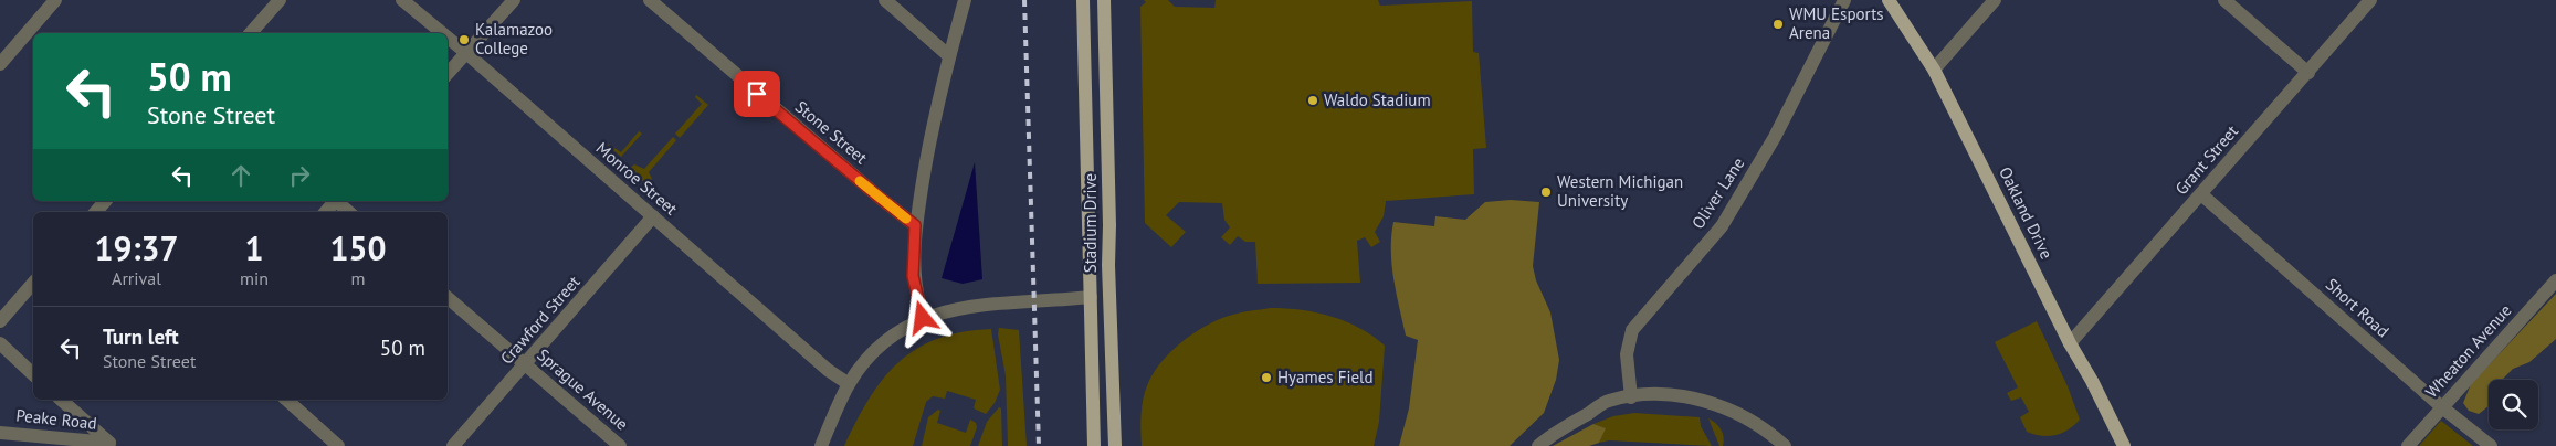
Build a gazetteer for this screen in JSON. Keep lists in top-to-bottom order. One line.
{"streets":{"main road":["Oakland Drive","Stadium Drive"],"street":["Stone Street","Grant Street","Monroe Street","Oliver Lane","Short Road","Crawford Street","Wheaton Avenue","Sprague Avenue","Peake Road"]},"crossings":[["Grant Street","Oakland Drive"],["Grant Street","Short Road"],["Monroe Street","Crawford Street"],["Short Road","Wheaton Avenue"],["Crawford Street","Sprague Avenue"]],"places":["WMU Esports Arena","Kalamazoo College","Waldo Stadium","Western Michigan University","Hyames Field"],"page":{"turn":["50 m","Stone Street"],"eta":["19:37","Arrival","1","min","150","m"],"list":[{"name":"Turn left","note":"Stone Street","value":"50 m"}]}}
